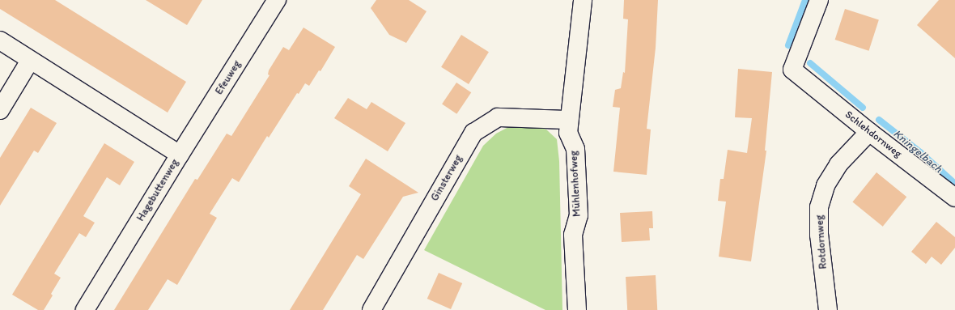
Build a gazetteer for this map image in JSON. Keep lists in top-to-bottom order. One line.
{"streets":{"street":["Efeuweg","Schlehdornweg","Ginsterweg","Mühlenhofweg","Hagebuttenweg","Rotdornweg"]},"crossings":[["Efeuweg","Hagebuttenweg"],["Schlehdornweg","Rotdornweg"],["Ginsterweg","Mühlenhofweg"]],"water":["Kningelbach"]}
